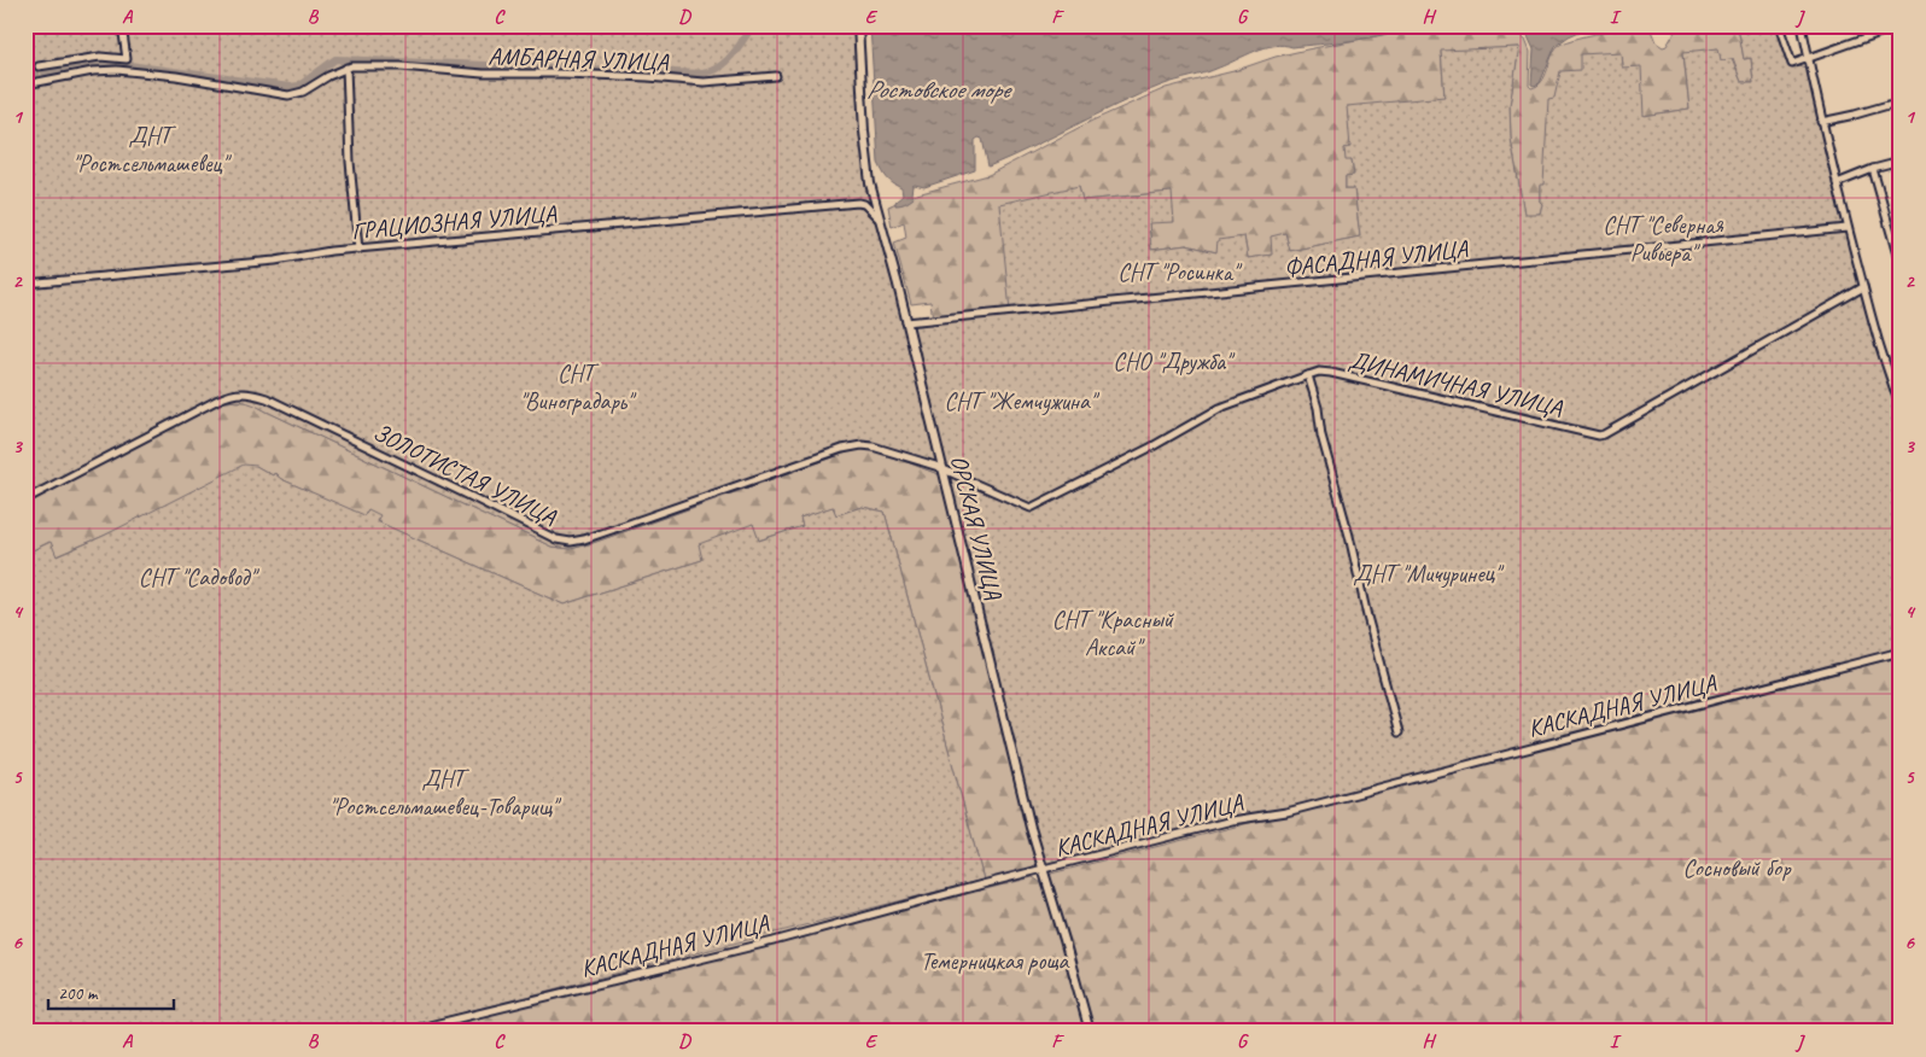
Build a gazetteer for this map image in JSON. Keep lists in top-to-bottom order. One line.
{"streets":{"main road":["ОРСКАЯ УЛИЦА"],"street":["АМБАРНАЯ УЛИЦА","ГРАЦИОЗНАЯ УЛИЦА","ФАСАДНАЯ УЛИЦА","ДИНАМИЧНАЯ УЛИЦА","ЗОЛОТИСТАЯ УЛИЦА","КАСКАДНАЯ УЛИЦА"]},"crossings":[["ГРАЦИОЗНАЯ УЛИЦА","ОРСКАЯ УЛИЦА"],["ФАСАДНАЯ УЛИЦА","ОРСКАЯ УЛИЦА"],["ДИНАМИЧНАЯ УЛИЦА","ЗОЛОТИСТАЯ УЛИЦА"],["ЗОЛОТИСТАЯ УЛИЦА","ОРСКАЯ УЛИЦА"],["ОРСКАЯ УЛИЦА","КАСКАДНАЯ УЛИЦА"]],"water":["Ростовское море"],"parks":["ДНТ \"Ростсельмашевец\"","СНТ \"Северная Ривьера\"","СНТ \"Росинка\"","СНО \"Дружба\"","СНТ \"Виноградарь\"","СНТ \"Жемчужина\"","ДНТ \"Мичуринец\"","СНТ \"Садовод\"","СНТ \"Красный Аксай\"","ДНТ \"Ростсельмашевец-Товарищ\"","Сосновый бор","Темерницкая роща"],"scale_bar":"200 m","grid":{"columns":["A","B","C","D","E","F","G","H","I","J"],"rows":["1","2","3","4","5","6"]}}
